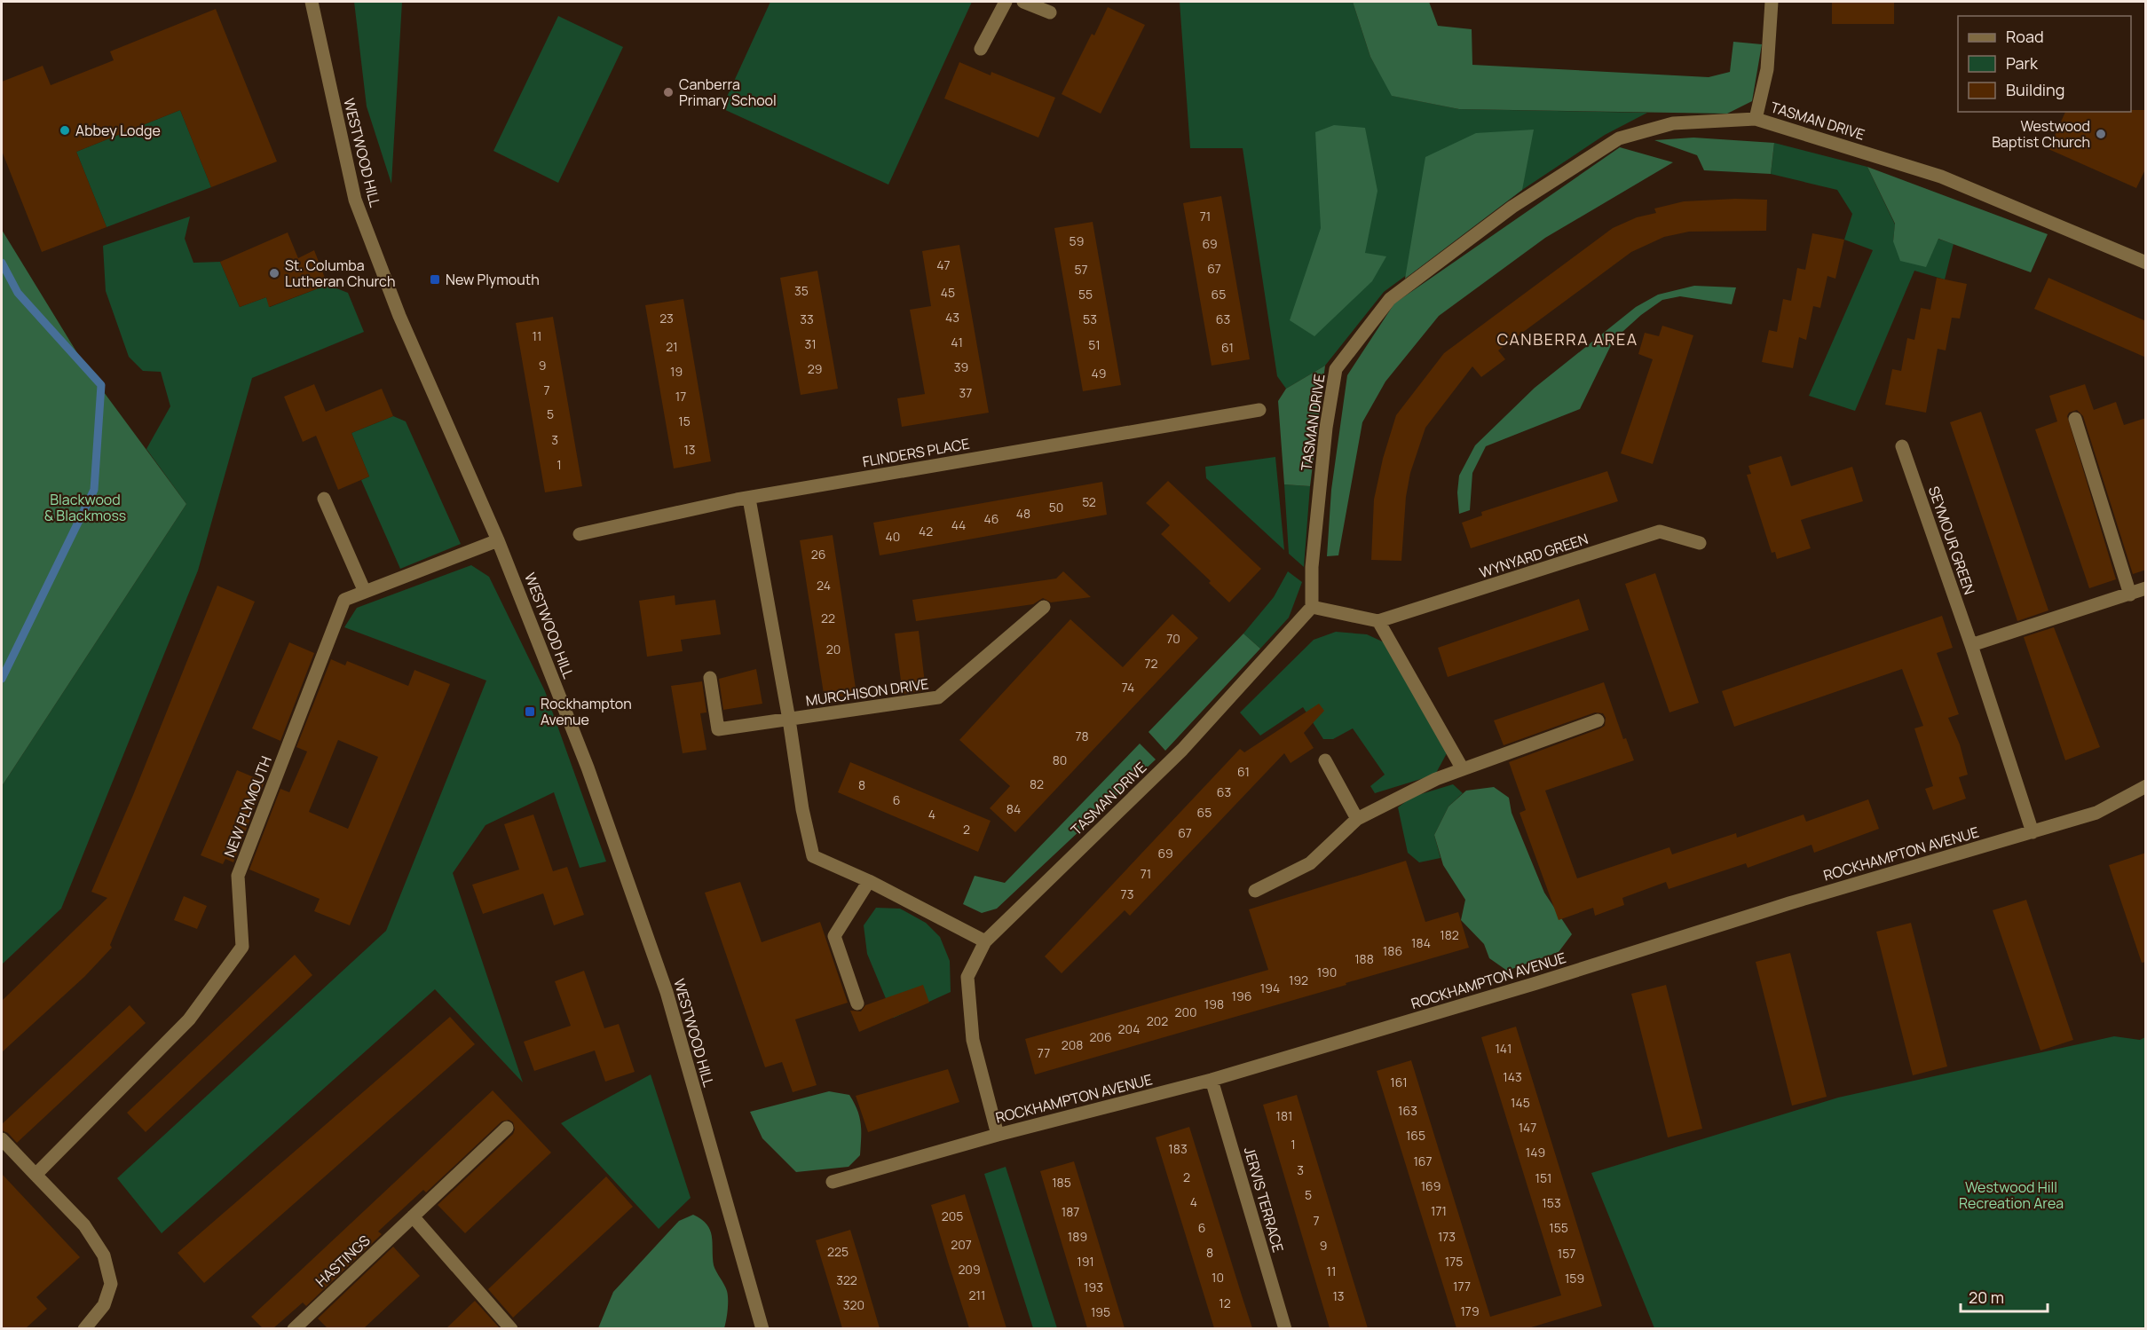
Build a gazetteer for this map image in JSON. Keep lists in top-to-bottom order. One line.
{"streets":{"street":["TASMAN DRIVE","WESTWOOD HILL","FLINDERS PLACE","SEYMOUR GREEN","WYNYARD GREEN","MURCHISON DRIVE","NEW PLYMOUTH","ROCKHAMPTON AVENUE","JERVIS TERRACE","HASTINGS"]},"crossings":[["TASMAN DRIVE","WYNYARD GREEN"],["TASMAN DRIVE","MURCHISON DRIVE"],["TASMAN DRIVE","ROCKHAMPTON AVENUE"],["WESTWOOD HILL","NEW PLYMOUTH"],["FLINDERS PLACE","MURCHISON DRIVE"],["SEYMOUR GREEN","ROCKHAMPTON AVENUE"],["ROCKHAMPTON AVENUE","JERVIS TERRACE"]],"districts":["CANBERRA AREA"],"parks":["Blackwood & Blackmoss","Westwood Hill Recreation Area"],"places":{"other":["Canberra Primary School","Abbey Lodge","Westwood Baptist Church","St. Columba Lutheran Church"],"transit":["New Plymouth","Rockhampton Avenue"]},"house_numbers":["71","59","69","47","67","57","35","45","55","65","43","23","33","53","63","11","41","31","51","21","61","9","39","29","19","49","7","37","17","5","15","3","13","1","52","50","48","46","44","42","40","26","24","22","70","20","72","74","78","80","61","82","8","63","6","84","65","4","2","67","69","71","73","182","184","186","188","190","192","194","196","198","200","202","204","206","208","141","77","143","161","145","163","181","147","165","1","183","149","167","3","2","151","185","169","5","4","153","171","187","205","7","6","155","189","173","207","9","225","8","157","191","175","209","11","10","159","322","177","193","211","13","12","320","179","195"],"legend":["Road","Park","Building"],"scale_bar":"20 m"}
